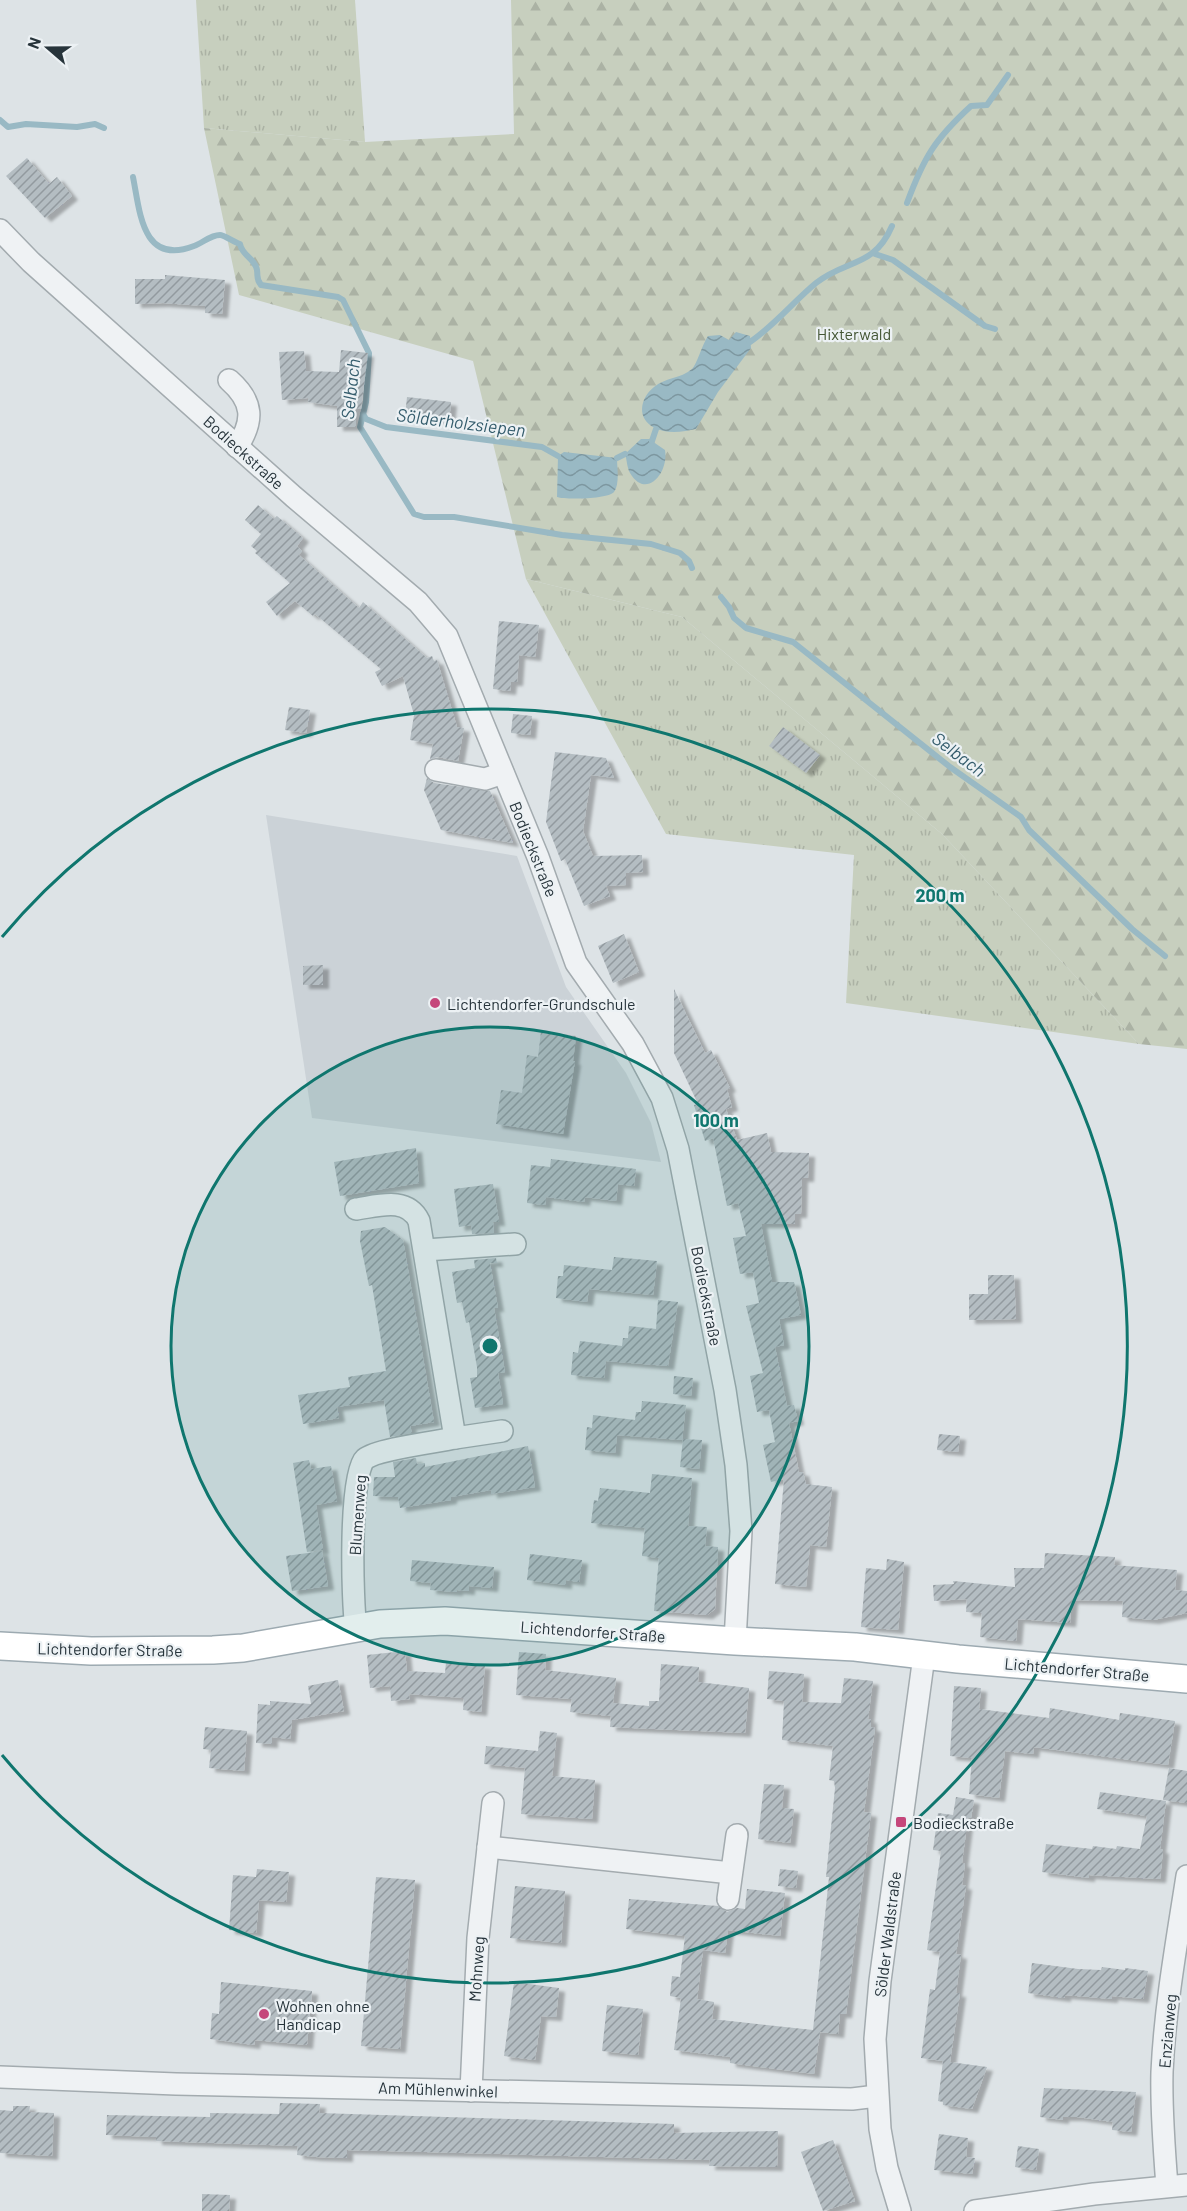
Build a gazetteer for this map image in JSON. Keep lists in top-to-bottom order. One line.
{"streets":{"main road":["Lichtendorfer Straße"],"street":["Bodieckstraße","Blumenweg","Sölder Waldstraße","Mohnweg","Enzianweg","Am Mühlenwinkel"]},"crossings":[["Bodieckstraße","Lichtendorfer Straße"],["Blumenweg","Lichtendorfer Straße"],["Lichtendorfer Straße","Sölder Waldstraße"],["Sölder Waldstraße","Am Mühlenwinkel"],["Mohnweg","Am Mühlenwinkel"]],"water":["Selbach","Sölderholzsiepen"],"parks":["Hixterwald"],"places":{"other":["Lichtendorfer-Grundschule","Wohnen ohne Handicap"],"transit":["Bodieckstraße"]},"north":"left","rings":["200 m","100 m"]}
